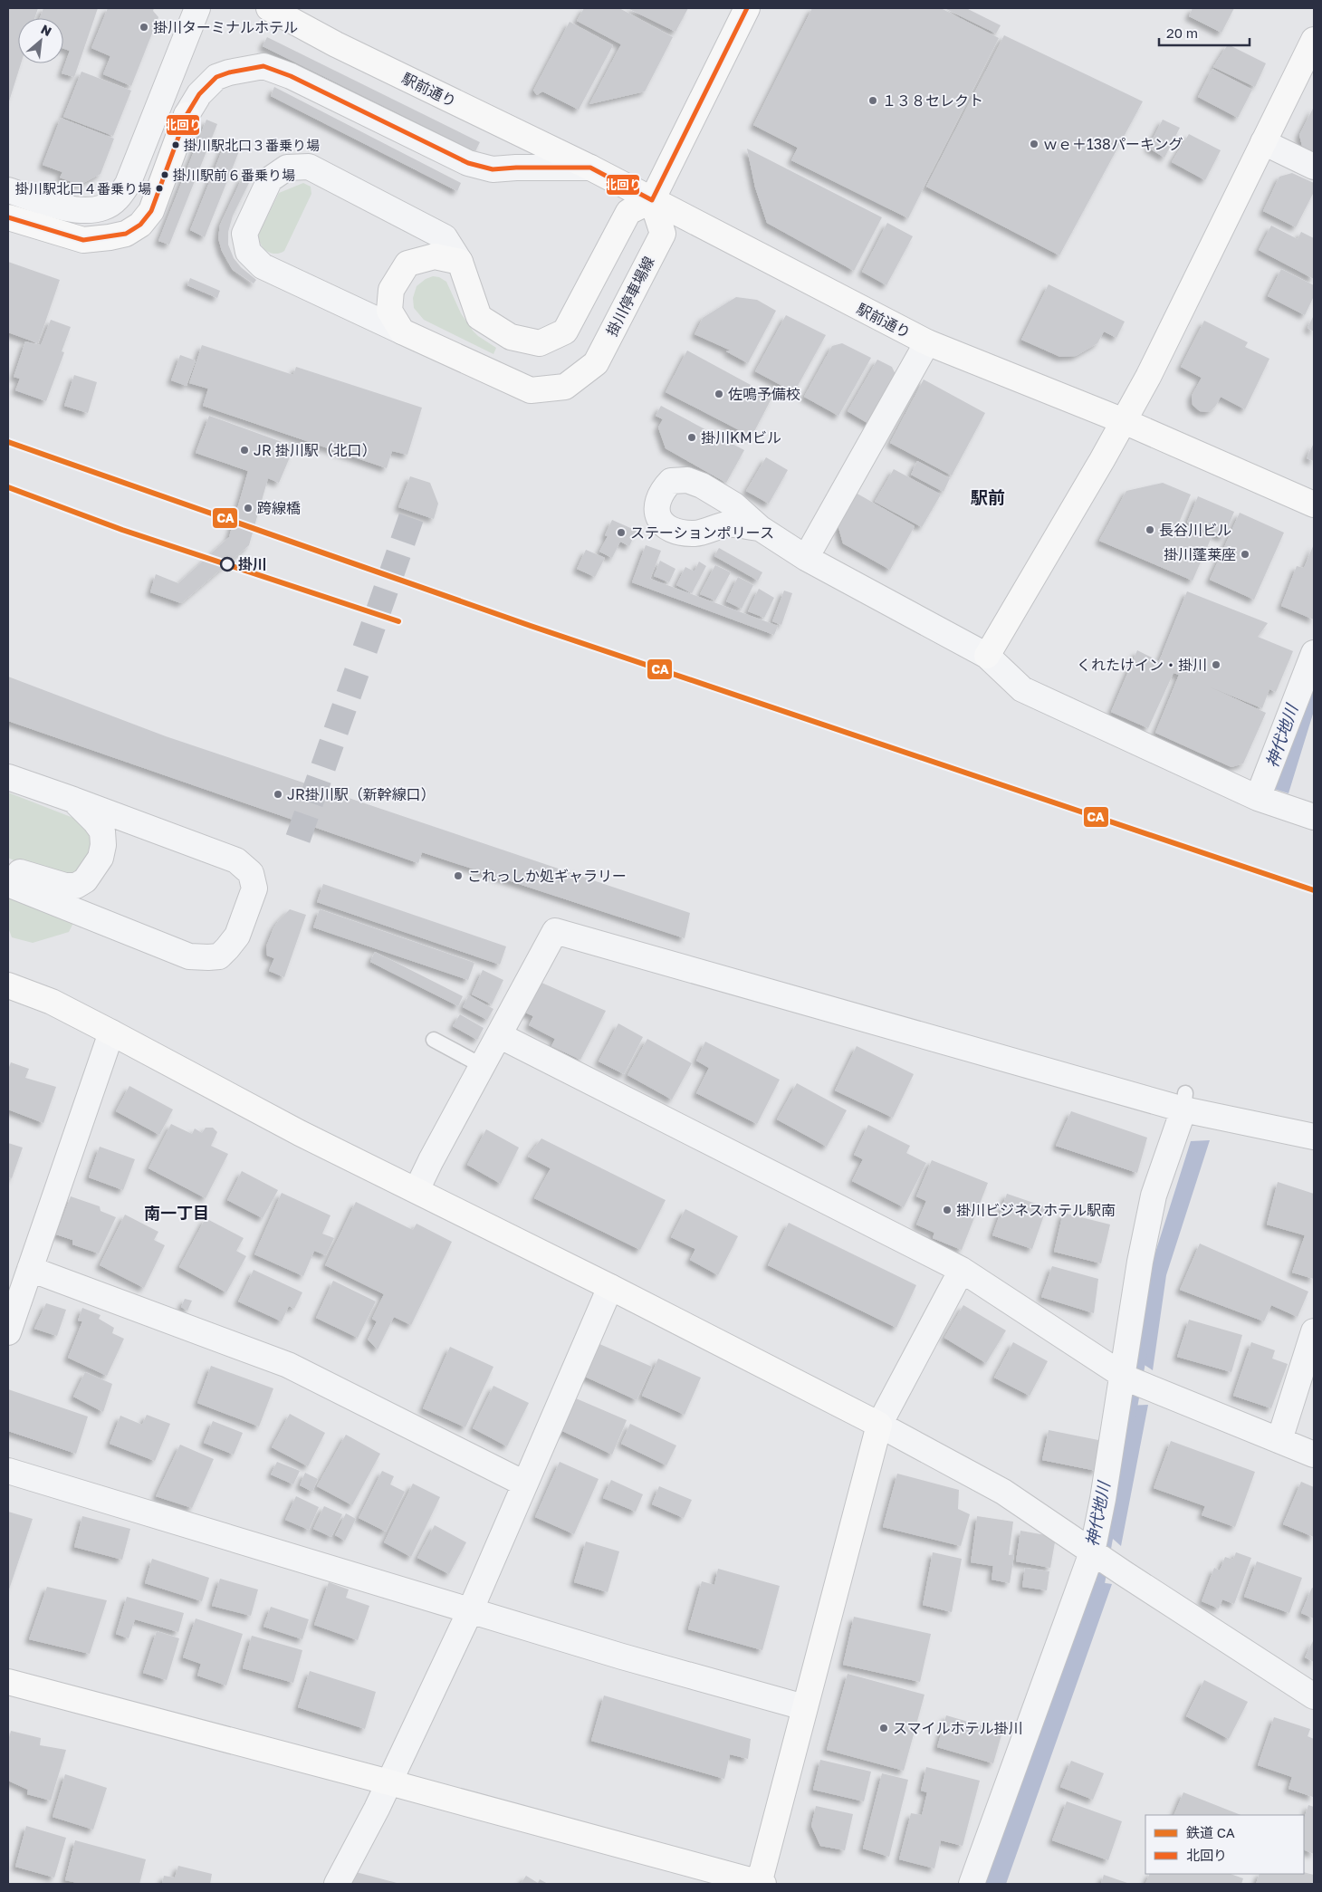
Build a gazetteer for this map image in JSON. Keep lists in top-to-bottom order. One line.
{"streets":{"street":["駅前通り","掛川停車場線"]},"crossings":[["駅前通り","掛川停車場線"]],"districts":["駅前","南一丁目"],"water":["神代地川"],"places":["掛川ターミナルホテル","１３８セレクト","ｗｅ＋138パーキング","掛川駅北口３番乗り場","掛川駅前６番乗り場","掛川駅北口４番乗り場","佐鳴予備校","掛川KMビル","JR 掛川駅（北口）","跨線橋","長谷川ビル","ステーションポリース","掛川蓬莱座","掛川","くれたけイン・掛川","JR掛川駅（新幹線口）","これっしか処ギャラリー","掛川ビジネスホテル駅南","スマイルホテル掛川"],"lines":["transit line 北回り","rail line CA"],"legend":["鉄道 CA","北回り"],"scale_bar":"20 m","north":"top right"}
